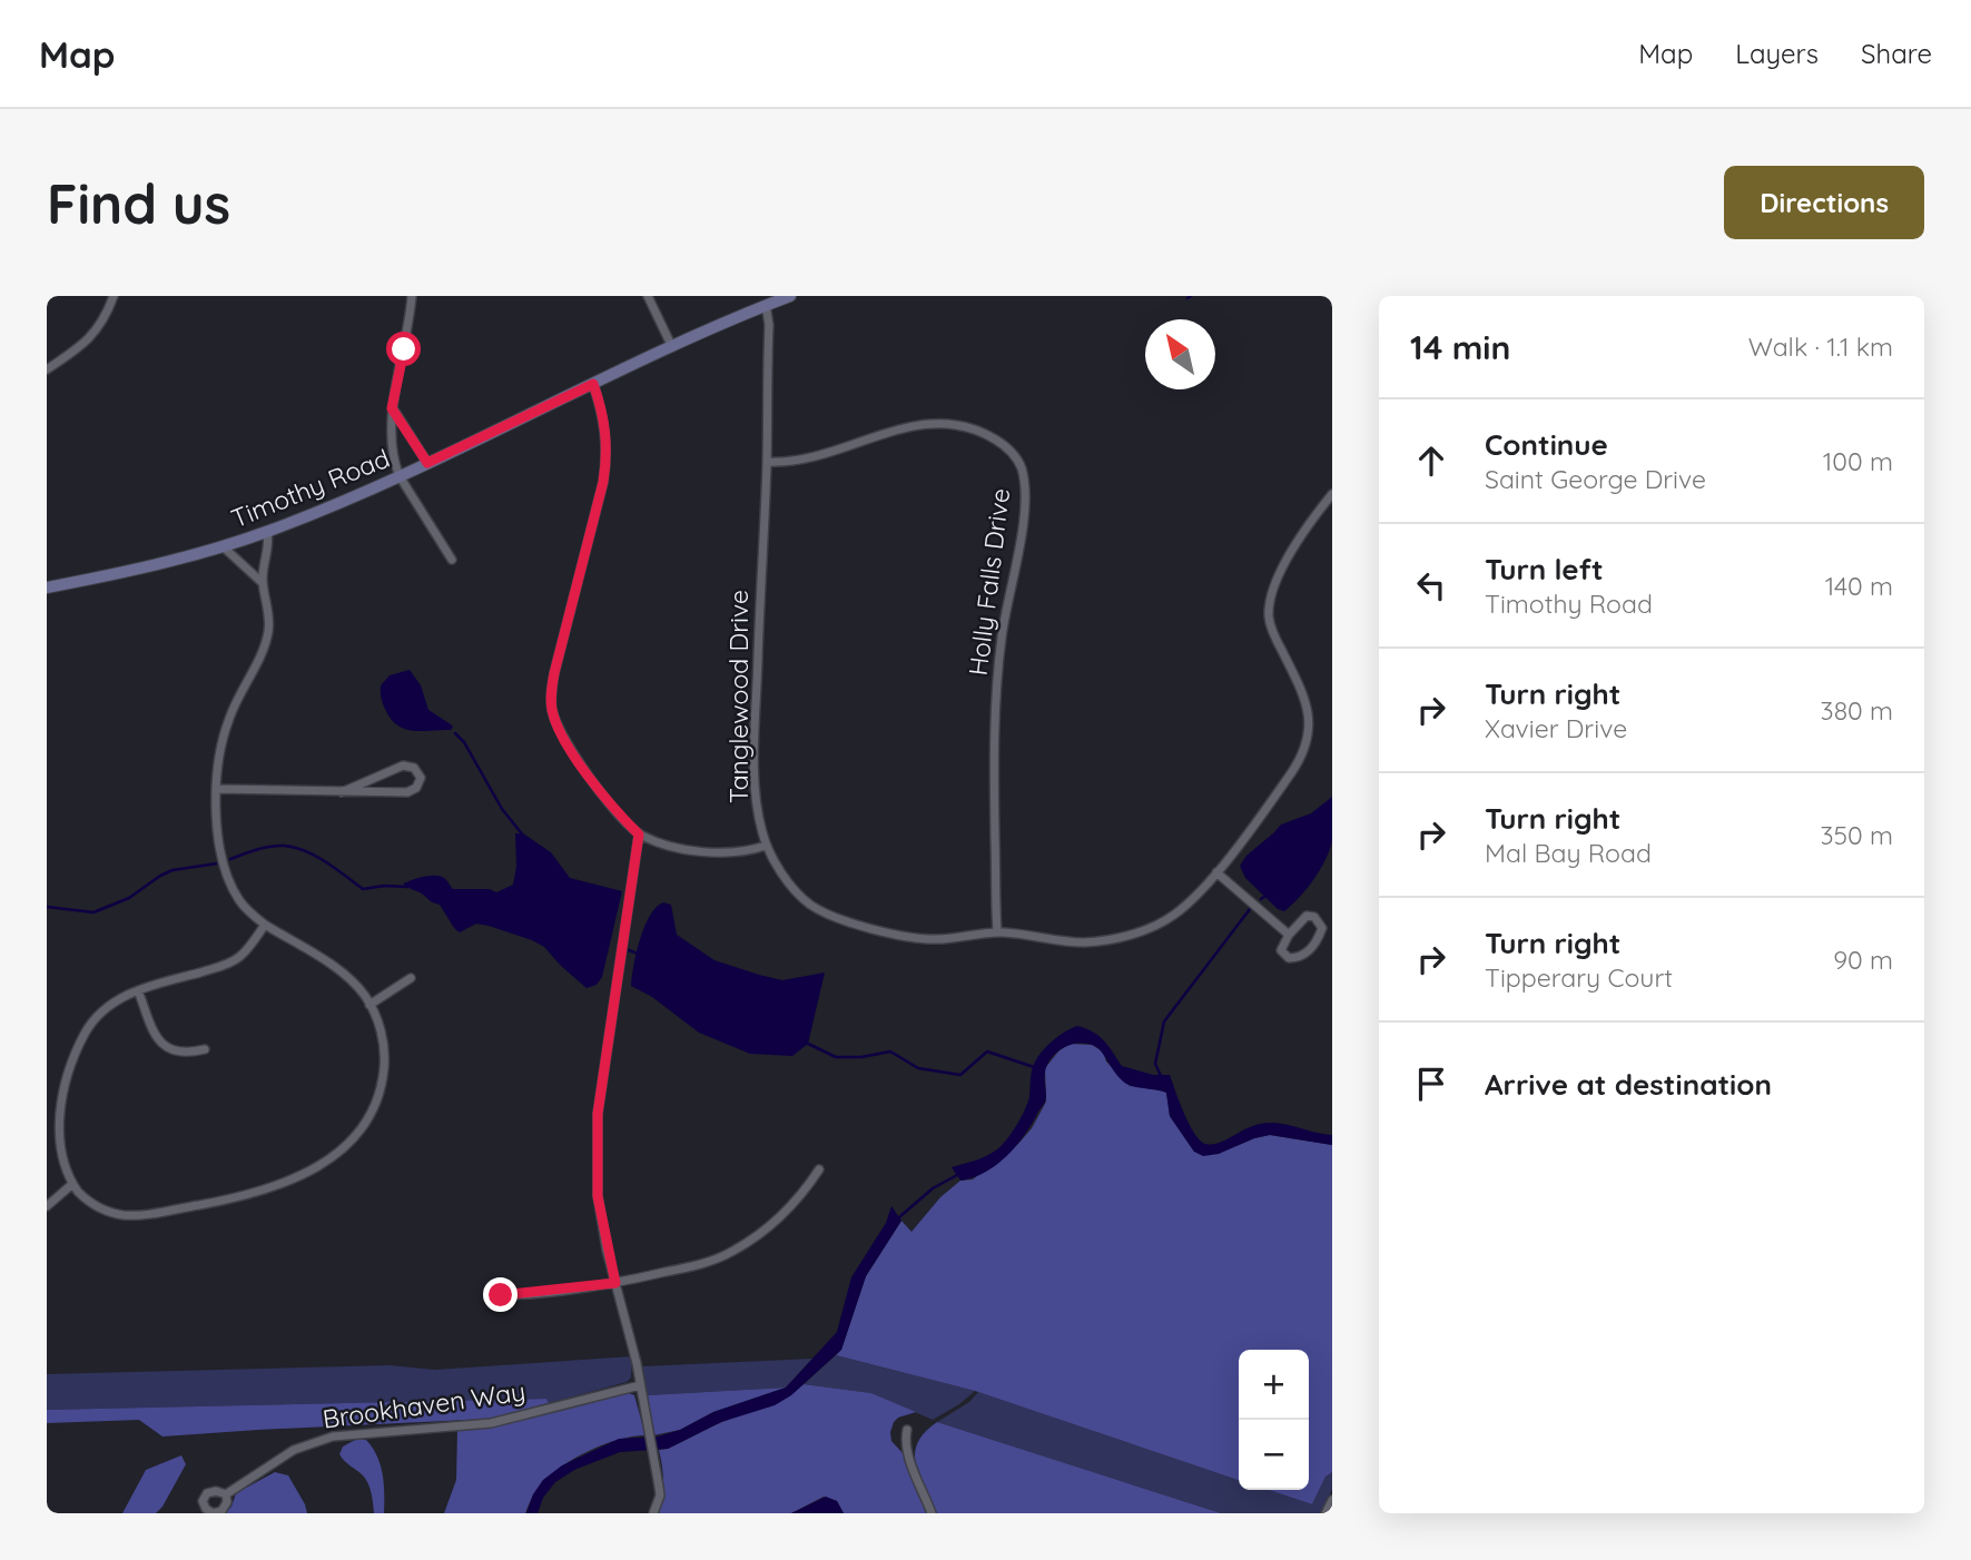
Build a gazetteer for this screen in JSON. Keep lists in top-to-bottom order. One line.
{"streets":{"main road":["Timothy Road"],"street":["Holly Falls Drive","Tanglewood Drive","Brookhaven Way"]},"crossings":[["Timothy Road","Tanglewood Drive"],["Holly Falls Drive","Tanglewood Drive"]],"north":"top left","page":{"header":"Map","nav":["Map","Layers","Share"],"buttons":"Directions","title":"Find us","heading":["14 min","Walk · 1.1 km"],"list":[["Continue","Saint George Drive","100 m"],["Turn left","Timothy Road","140 m"],["Turn right","Xavier Drive","380 m"],["Turn right","Mal Bay Road","350 m"],["Turn right","Tipperary Court","90 m"],"Arrive at destination"],"map_buttons":["+","−"]}}
